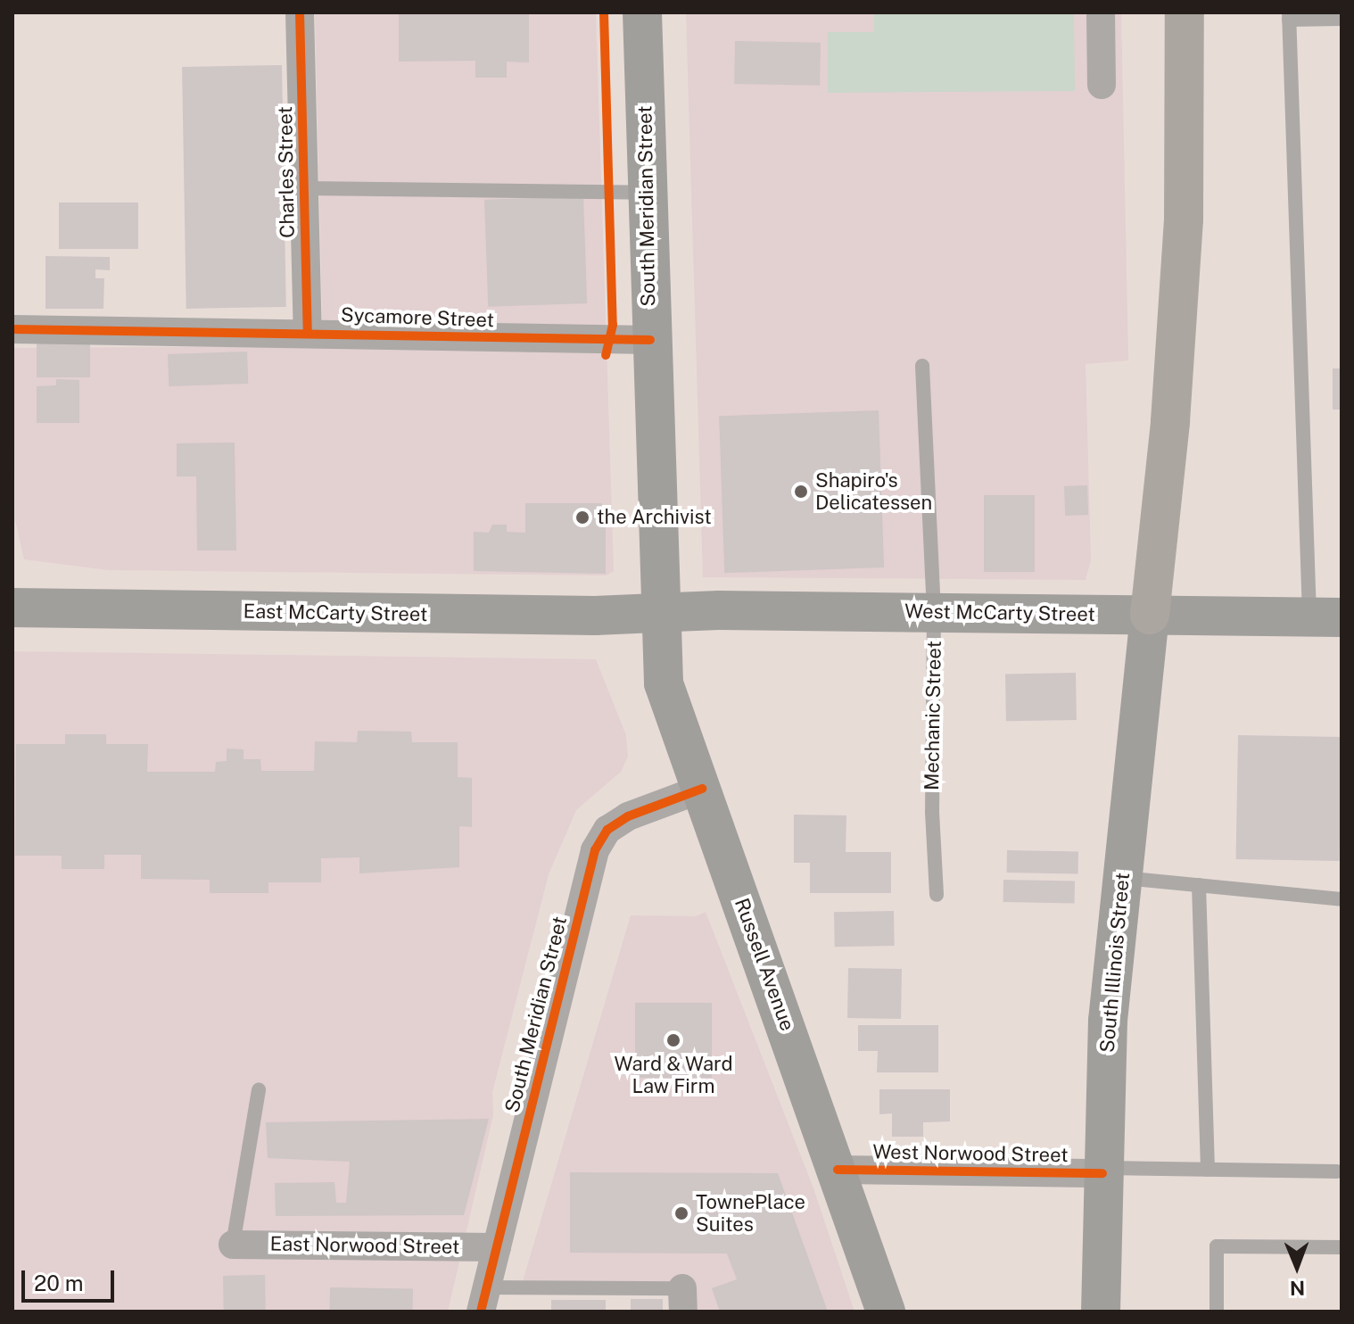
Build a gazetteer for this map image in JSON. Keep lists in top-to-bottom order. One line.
{"streets":{"main road":["South Meridian Street","East McCarty Street","West McCarty Street","South Illinois Street","Russell Avenue"],"street":["Charles Street","Sycamore Street","West Norwood Street","East Norwood Street"],"lane":["Mechanic Street"]},"crossings":[["Charles Street","Sycamore Street"],["South Meridian Street","Sycamore Street"],["South Meridian Street","East McCarty Street"],["South Meridian Street","West McCarty Street"],["South Meridian Street","Russell Avenue"],["South Meridian Street","East Norwood Street"],["East McCarty Street","West McCarty Street"],["East McCarty Street","Russell Avenue"],["West McCarty Street","Mechanic Street"],["West McCarty Street","South Illinois Street"],["West McCarty Street","Russell Avenue"],["South Illinois Street","West Norwood Street"],["Russell Avenue","West Norwood Street"]],"places":["Shapiro's Delicatessen","the Archivist","Ward & Ward Law Firm","TownePlace Suites"],"scale_bar":"20 m","north":"bottom"}
